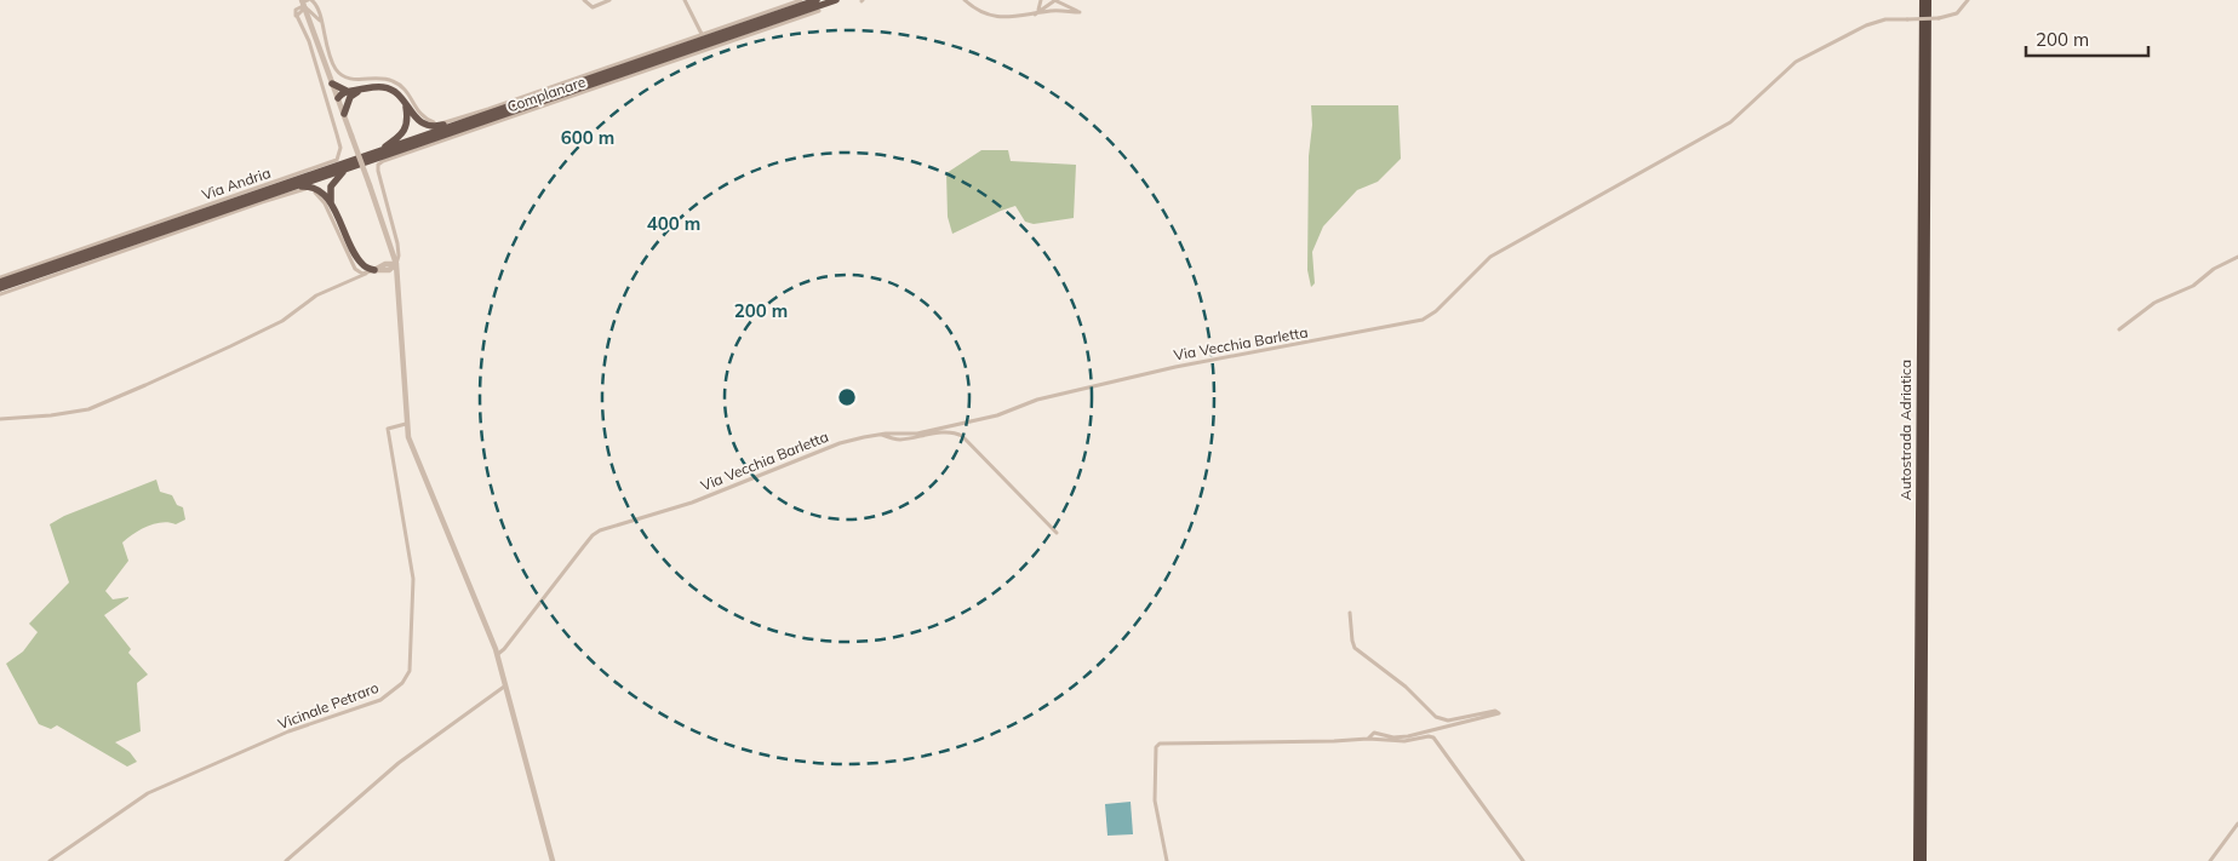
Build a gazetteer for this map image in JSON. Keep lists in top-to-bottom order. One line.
{"streets":{"highway":["Autostrada Adriatica"],"street":["Complanare","Via Andria","Via Vecchia Barletta","Vicinale Petraro"]},"scale_bar":"200 m","rings":["600 m","400 m","200 m"]}
